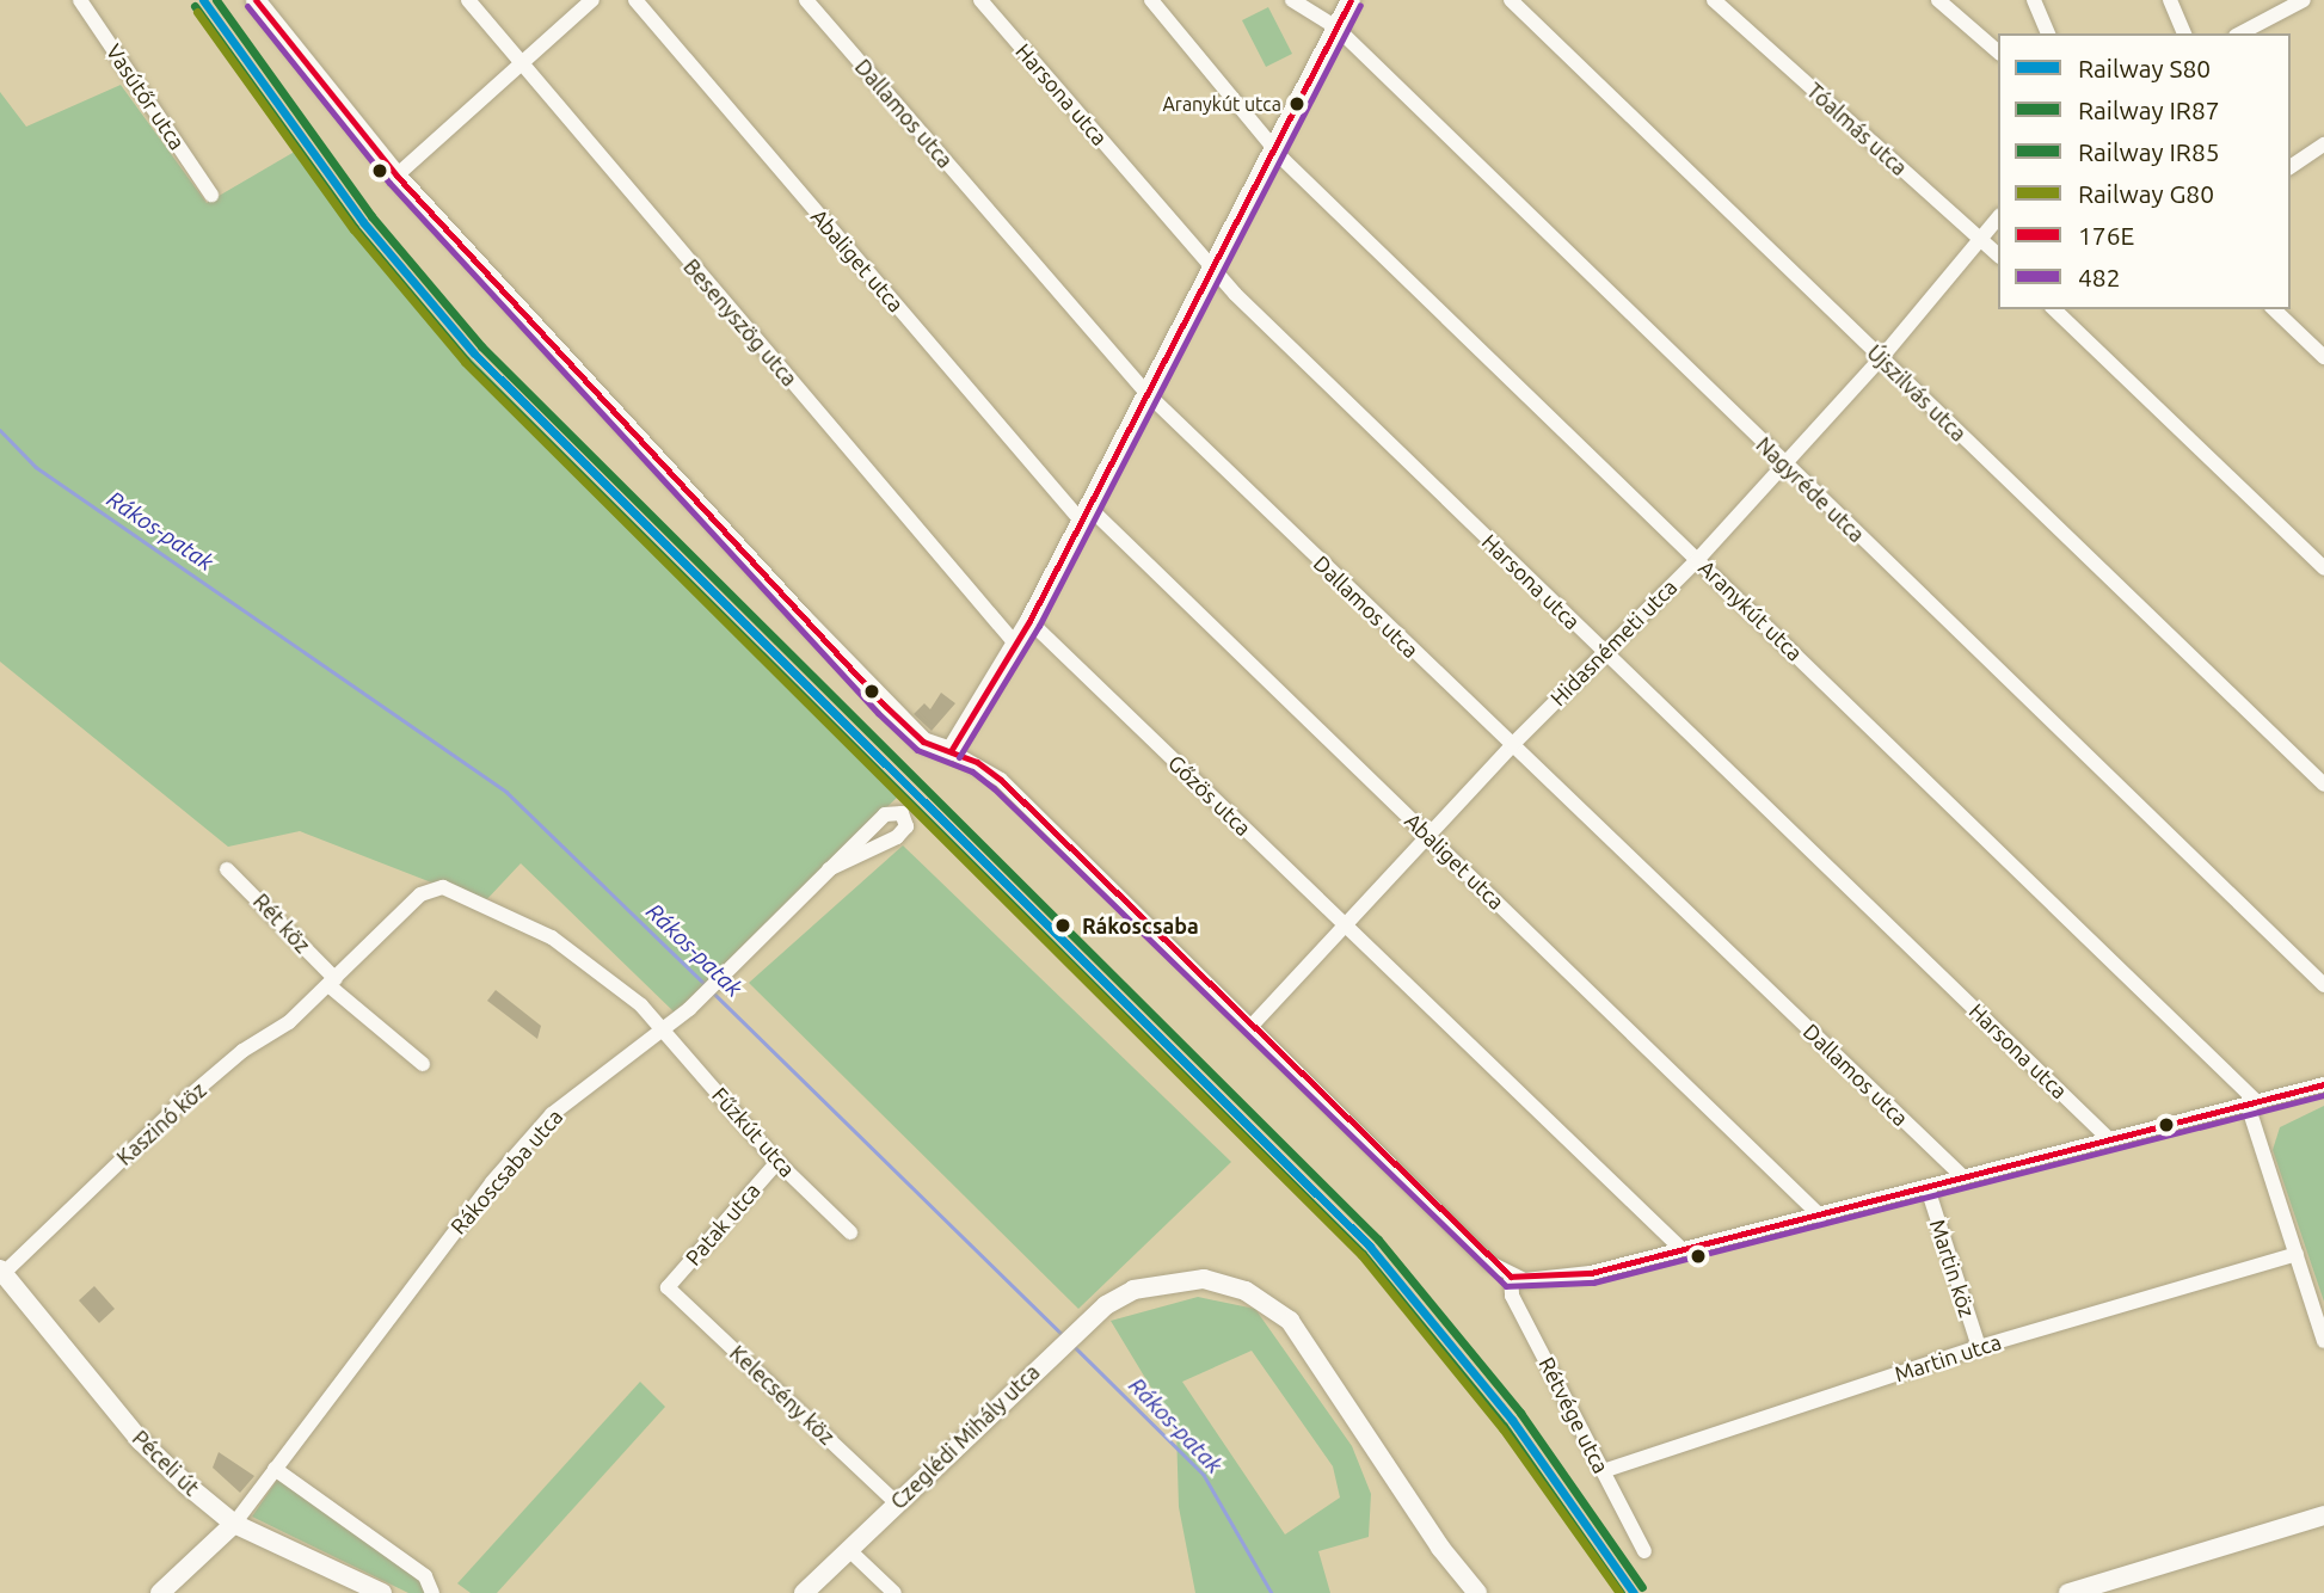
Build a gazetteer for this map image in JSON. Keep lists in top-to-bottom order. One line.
{"streets":{"street":["Harsona utca","Vasútőr utca","Dallamos utca","Tóalmás utca","Abaliget utca","Besenyszög utca","Újszilvás utca","Nagyréde utca","Aranykút utca","Hidasnémeti utca","Gőzös utca","Rét köz","Kaszinó köz","Fűzkút utca","Rákoscsaba utca","Patak utca","Martin köz","Martin utca","Kelecsény köz","Rétvége utca","Czeglédi Mihály utca","Péceli út"]},"crossings":[["Harsona utca","Hidasnémeti utca"],["Dallamos utca","Hidasnémeti utca"],["Tóalmás utca","Hidasnémeti utca"],["Abaliget utca","Hidasnémeti utca"],["Újszilvás utca","Hidasnémeti utca"],["Nagyréde utca","Hidasnémeti utca"],["Aranykút utca","Hidasnémeti utca"],["Hidasnémeti utca","Gőzös utca"],["Rét köz","Kaszinó köz"],["Kaszinó köz","Fűzkút utca"],["Kaszinó köz","Rákoscsaba utca"],["Kaszinó köz","Péceli út"],["Fűzkút utca","Rákoscsaba utca"],["Fűzkút utca","Patak utca"],["Rákoscsaba utca","Péceli út"],["Patak utca","Kelecsény köz"],["Martin köz","Martin utca"],["Martin utca","Rétvége utca"],["Kelecsény köz","Czeglédi Mihály utca"]],"water":["Rákos-patak"],"places":["Aranykút utca","Rákoscsaba"],"lines":["rail line S80","rail line IR85","transit line 176E","transit line 482","rail line IR87","rail line G80"],"legend":["Railway S80","Railway IR87","Railway IR85","Railway G80","176E","482"]}
